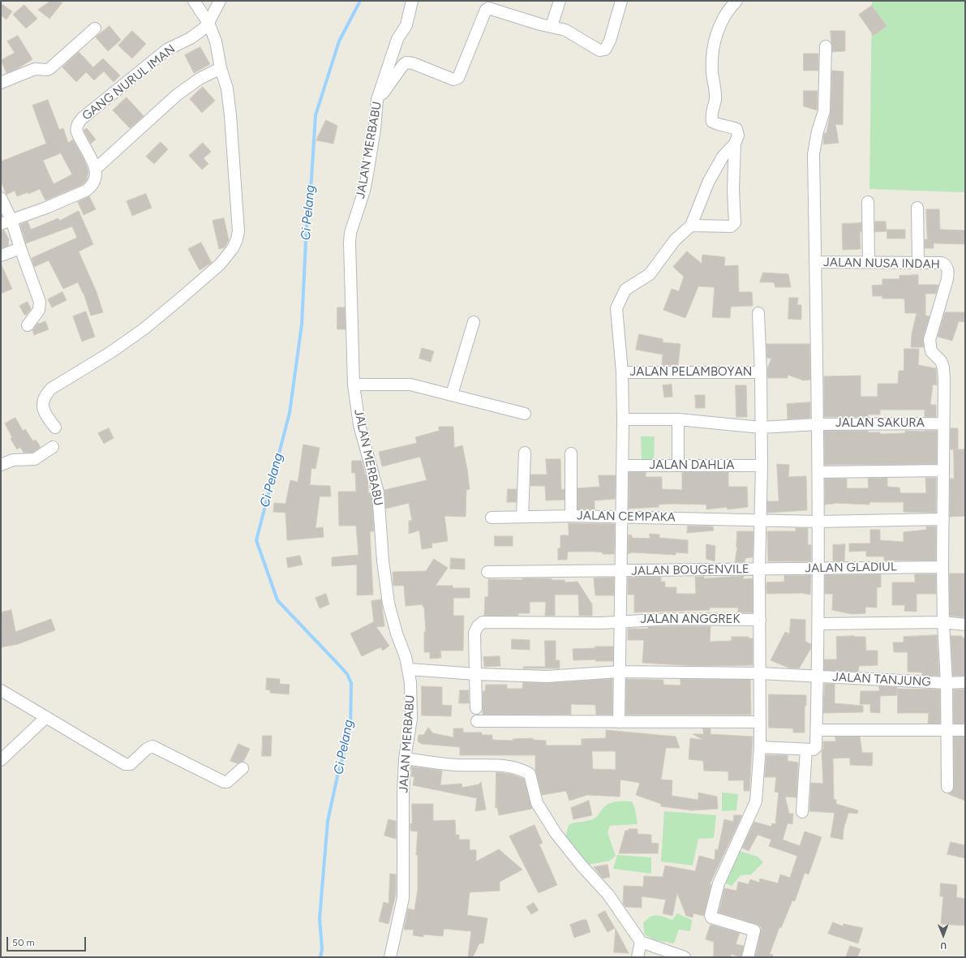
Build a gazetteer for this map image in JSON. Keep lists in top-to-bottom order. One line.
{"streets":{"street":["GANG NURUL IMAN","JALAN MERBABU","JALAN NUSA INDAH","JALAN PELAMBOYAN","JALAN SAKURA","JALAN DAHLIA","JALAN CEMPAKA","JALAN GLADIUL","JALAN BOUGENVILE","JALAN ANGGREK","JALAN TANJUNG"]},"crossings":[["JALAN MERBABU","JALAN TANJUNG"],["JALAN NUSA INDAH","JALAN SAKURA"],["JALAN GLADIUL","JALAN BOUGENVILE"],["JALAN ANGGREK","JALAN TANJUNG"]],"water":["Ci Pelang"],"scale_bar":"50 m","north":"bottom"}
